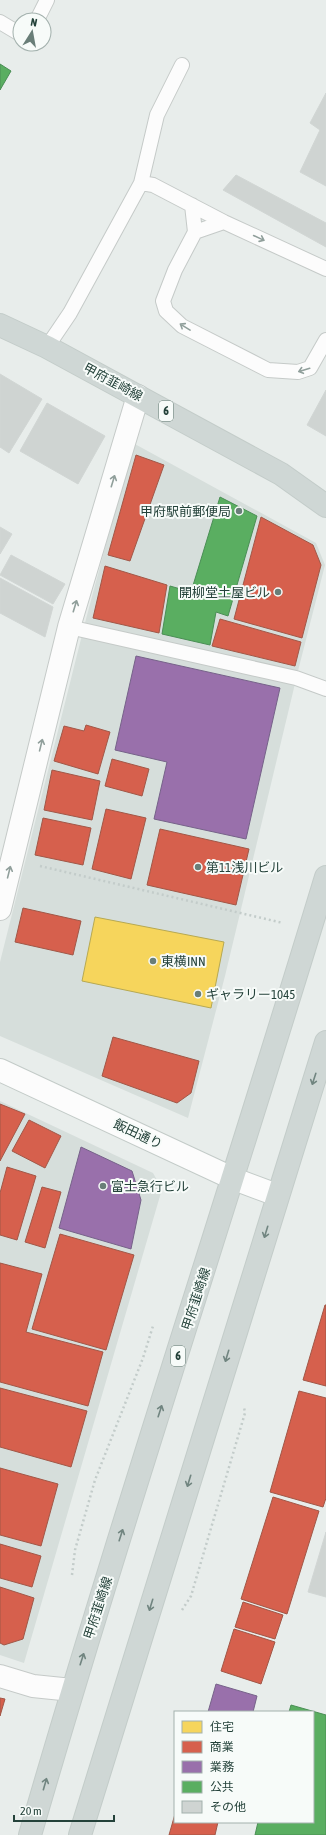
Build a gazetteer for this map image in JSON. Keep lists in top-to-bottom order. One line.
{"streets":{"main road":["甲府韮崎線","6"],"street":["飯田通り"]},"crossings":[["甲府韮崎線","飯田通り"]],"places":["甲府駅前郵便局","開柳堂土屋ビル","第11浅川ビル","東横INN","ギャラリー1045","富士急行ビル"],"legend":["住宅","商業","業務","公共","その他"],"scale_bar":"20 m","north":"top"}
